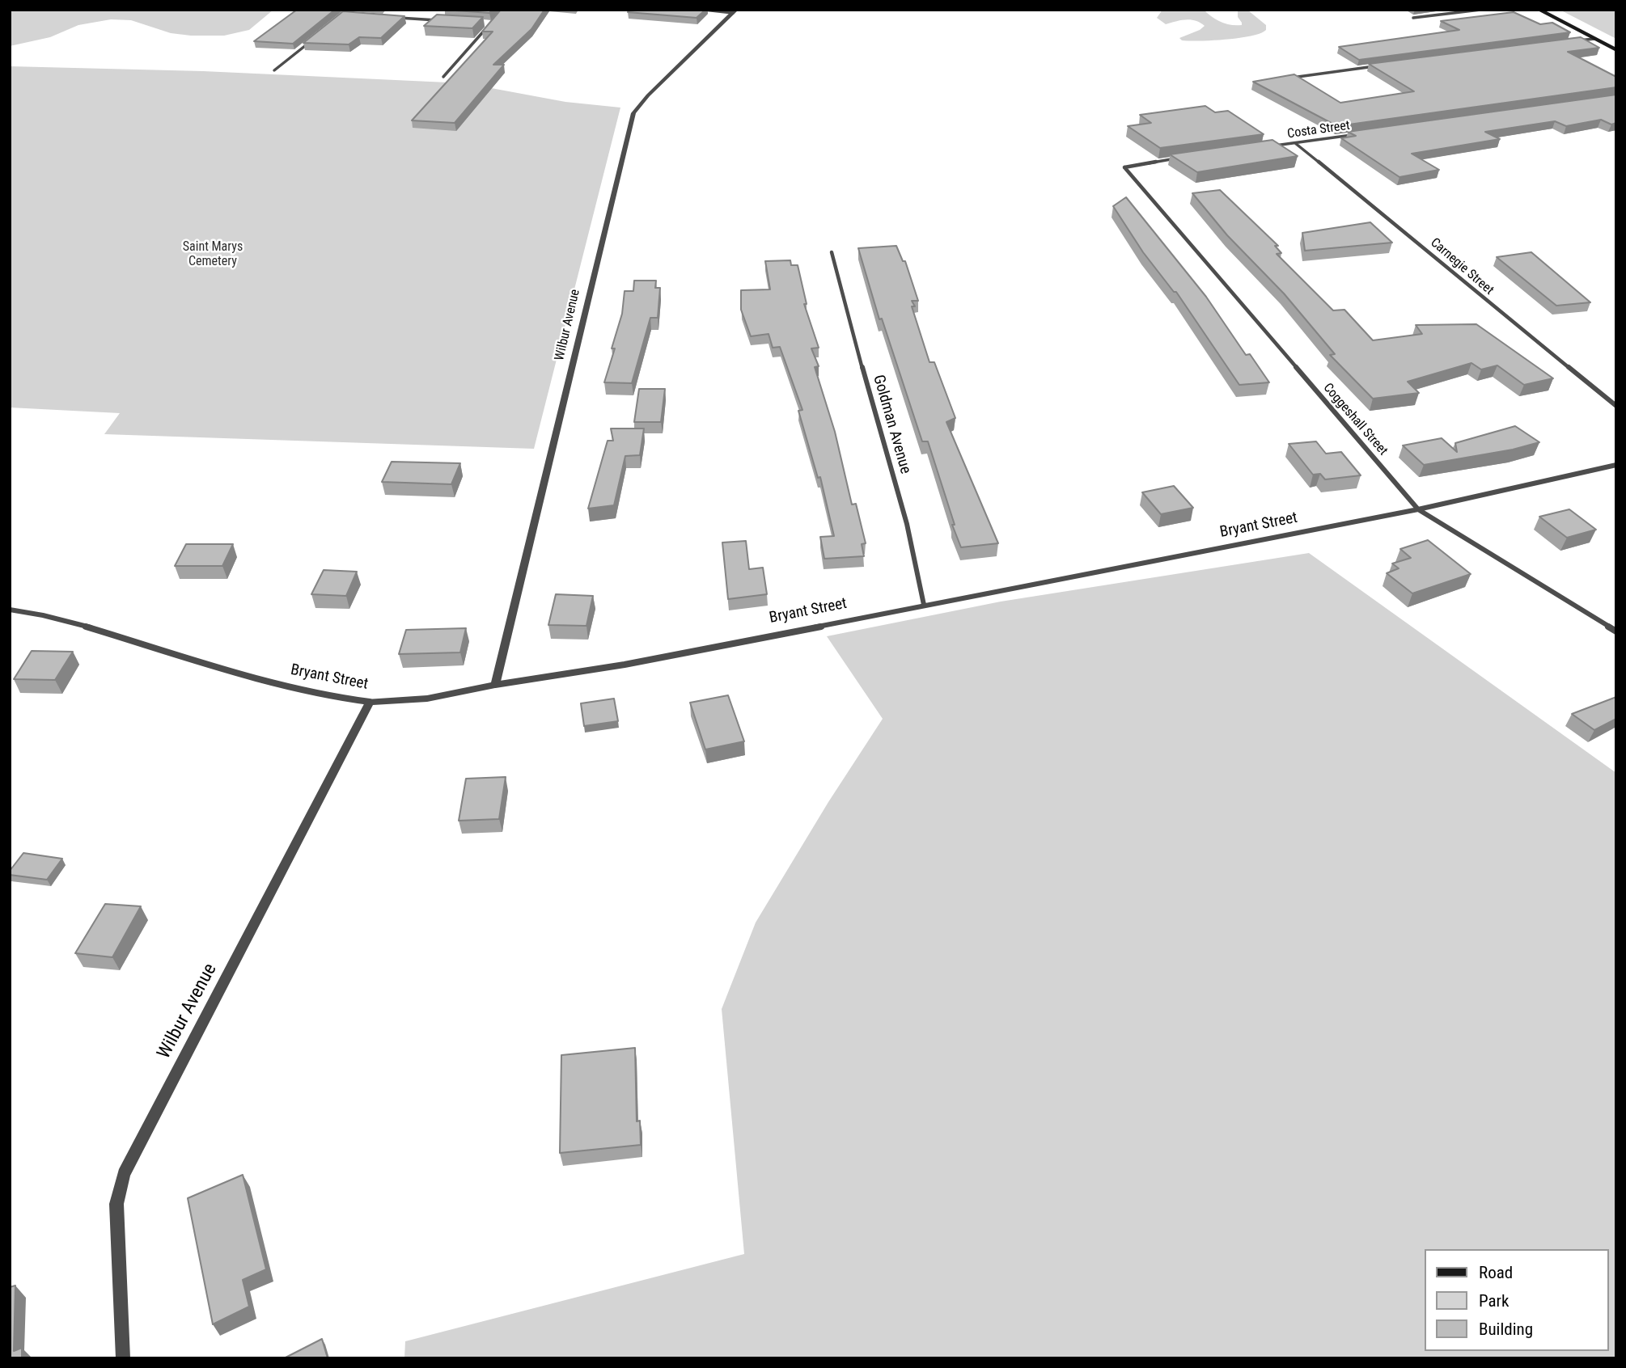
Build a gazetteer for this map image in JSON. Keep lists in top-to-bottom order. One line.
{"streets":{"street":["Costa Street","Carnegie Street","Wilbur Avenue","Coggeshall Street","Goldman Avenue","Bryant Street"]},"crossings":[["Costa Street","Carnegie Street"],["Wilbur Avenue","Bryant Street"],["Coggeshall Street","Bryant Street"],["Goldman Avenue","Bryant Street"]],"parks":["Saint Marys Cemetery"],"legend":["Road","Park","Building"]}
